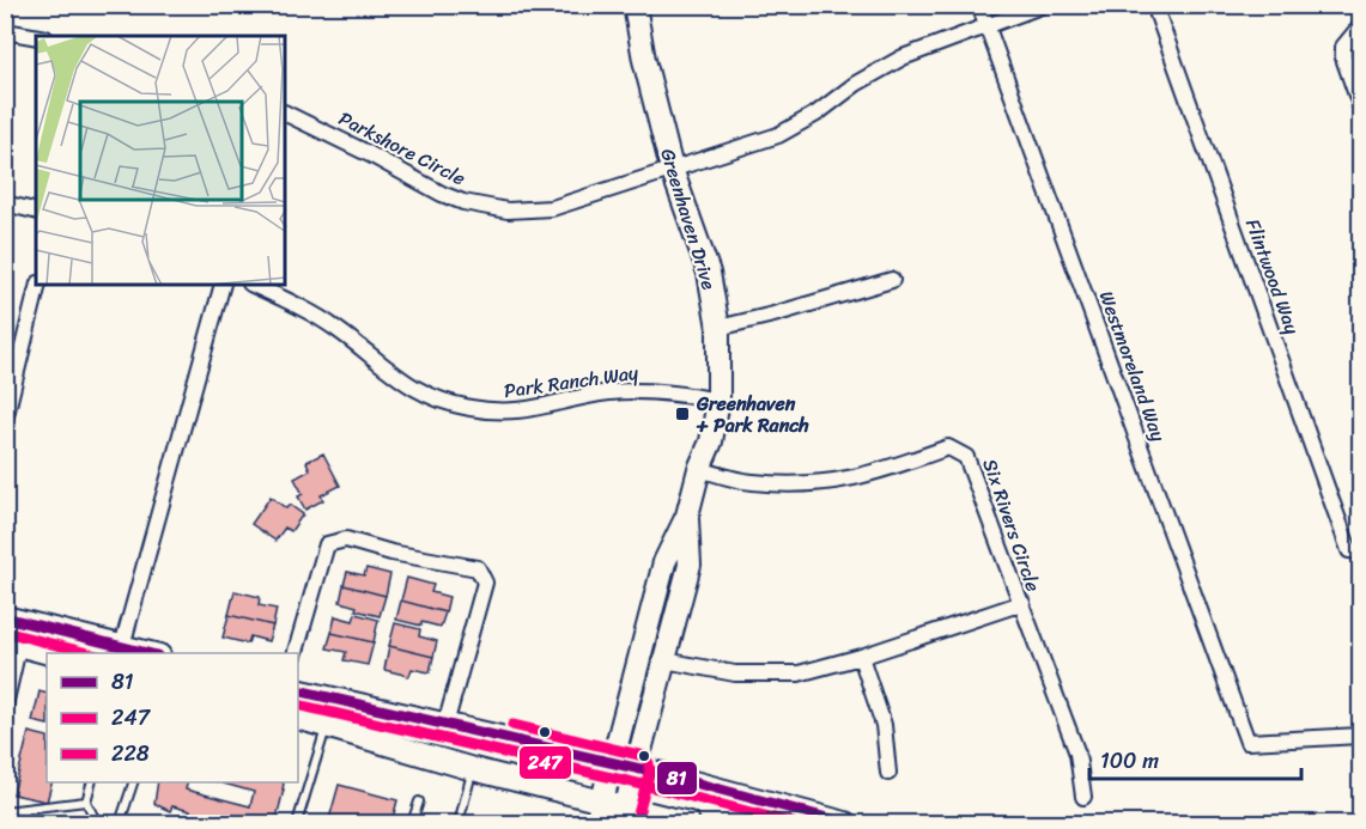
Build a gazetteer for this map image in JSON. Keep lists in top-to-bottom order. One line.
{"streets":{"main road":["Greenhaven Drive"],"street":["Parkshore Circle","Flintwood Way","Westmoreland Way","Park Ranch Way","Six Rivers Circle"]},"crossings":[["Parkshore Circle","Greenhaven Drive"],["Parkshore Circle","Westmoreland Way"],["Greenhaven Drive","Park Ranch Way"],["Greenhaven Drive","Six Rivers Circle"]],"places":{"transit":["Greenhaven + Park Ranch"]},"lines":["transit line 81","transit line 247","transit line 228"],"legend":["81","247","228"],"scale_bar":"100 m"}
